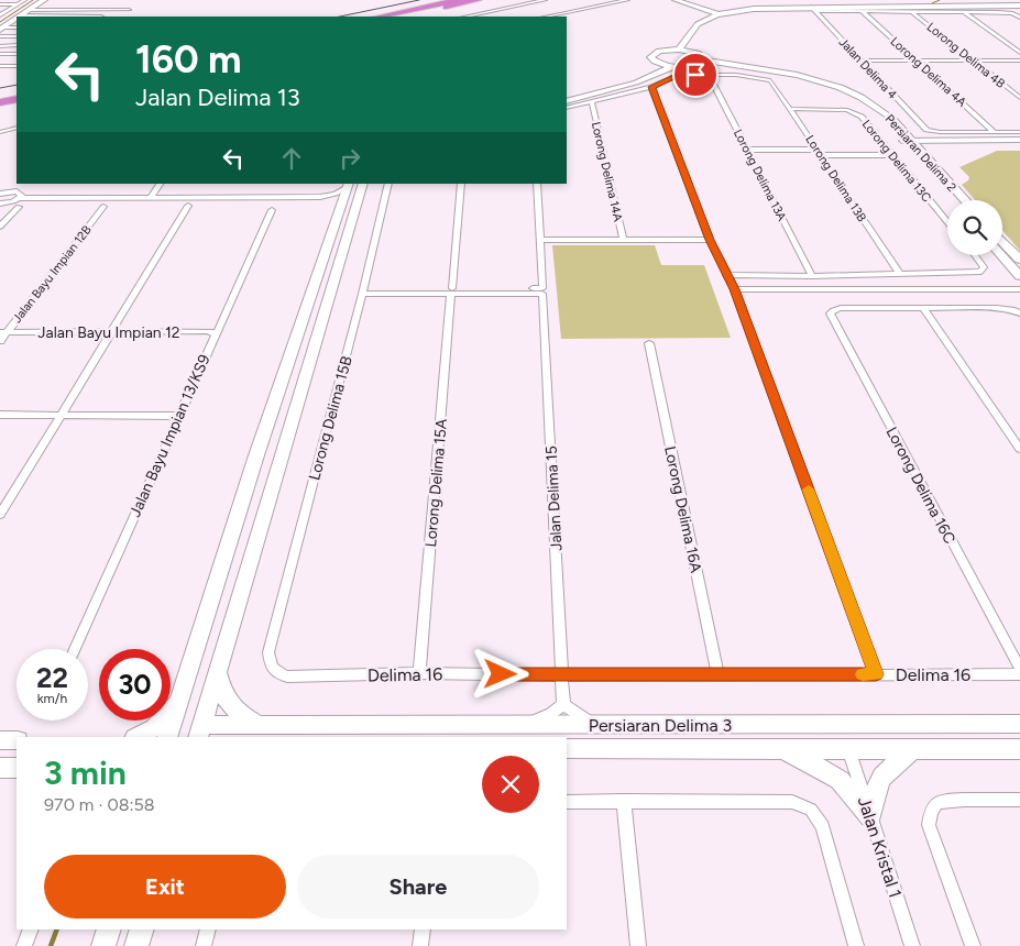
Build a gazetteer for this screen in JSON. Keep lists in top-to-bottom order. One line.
{"streets":{"street":["Lorong Delima 4B","Jalan Delima 4","Lorong Delima 4A","Persiaran Delima 2","Lorong Delima 13C","Lorong Delima 14A","Lorong Delima 13A","Lorong Delima 13B","Jalan Bayu Impian 12B","Jalan Bayu Impian 12","Lorong Delima 15B","Jalan Bayu Impian 13/KS9","Lorong Delima 15A","Lorong Delima 16C","Jalan Delima 15","Lorong Delima 16A","Delima 16","Persiaran Delima 3","Jalan Kristal 1"]},"crossings":[["Jalan Delima 4","Lorong Delima 4A"],["Lorong Delima 13C","Lorong Delima 13B"],["Lorong Delima 13A","Lorong Delima 13B"],["Jalan Bayu Impian 12B","Jalan Bayu Impian 12"],["Jalan Bayu Impian 12","Jalan Bayu Impian 13/KS9"],["Lorong Delima 15B","Delima 16"],["Lorong Delima 15A","Delima 16"],["Jalan Delima 15","Delima 16"],["Lorong Delima 16A","Delima 16"],["Persiaran Delima 3","Jalan Kristal 1"]],"page":{"turn":["160 m","Jalan Delima 13"],"speed":"22 km/h","limit":"30","heading":["3 min","970 m · 08:58"],"buttons":["Exit","Share"]}}
